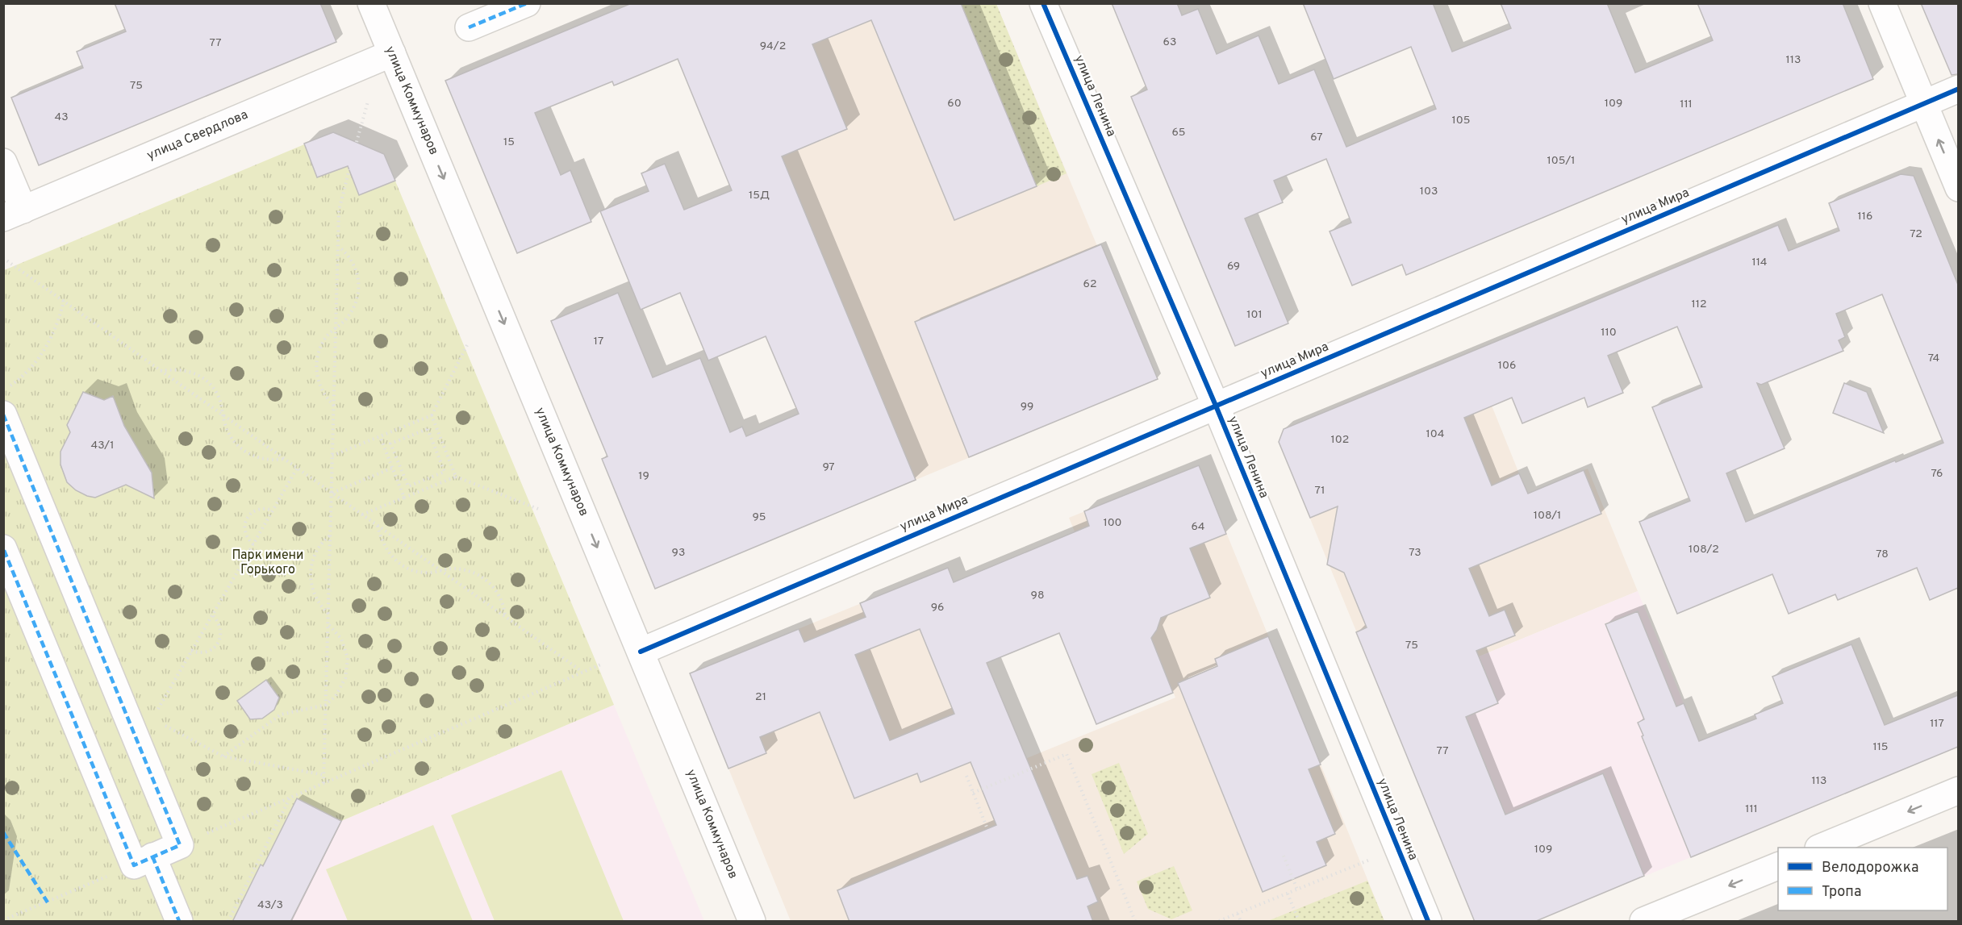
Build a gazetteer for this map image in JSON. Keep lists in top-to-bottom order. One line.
{"streets":{"street":["улица Ленина","улица Коммунаров","улица Свердлова","улица Мира"]},"crossings":[["улица Ленина","улица Мира"],["улица Коммунаров","улица Свердлова"],["улица Коммунаров","улица Мира"]],"one_way":["улица Коммунаров"],"parks":["Парк имени Горького"],"house_numbers":["63","77","94/2","113","75","60","109","111","43","105","65","67","15","105/1","103","15Д","116","72","114","69","62","112","101","110","17","74","106","99","104","102","43/1","97","76","19","71","108/1","95","100","64","108/2","93","73","78","98","96","75","21","117","115","77","113","111","109","43/3"],"legend":["Велодорожка","Тропа"]}
